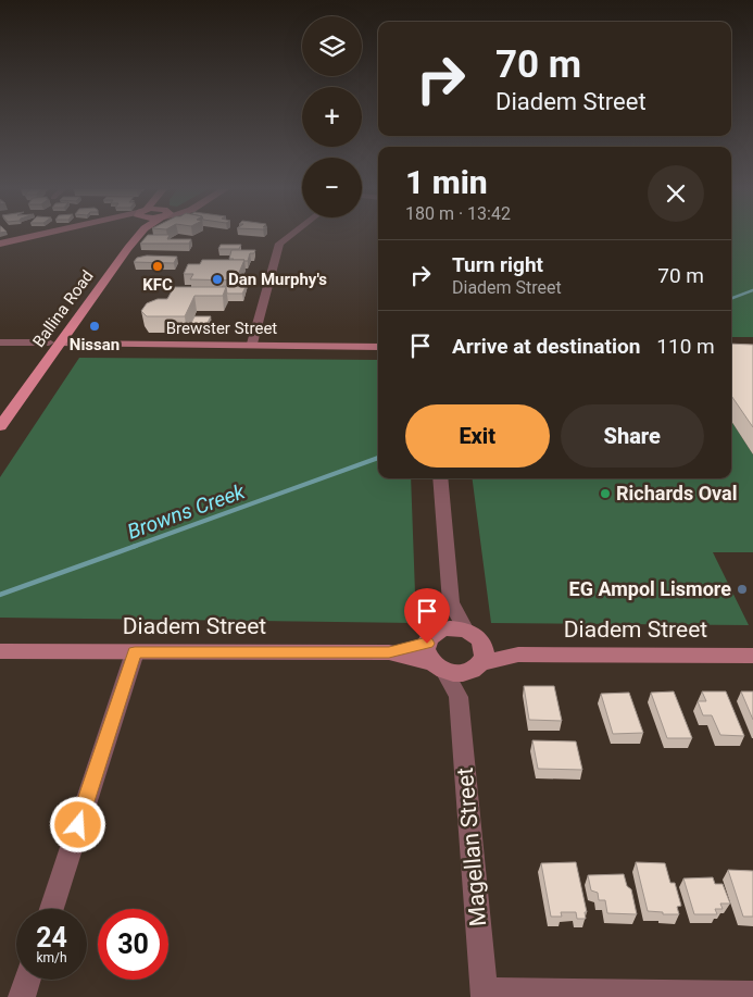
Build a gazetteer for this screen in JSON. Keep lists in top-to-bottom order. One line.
{"streets":{"main road":["Ballina Road"],"street":["Brewster Street","Diadem Street","Magellan Street"]},"crossings":[["Ballina Road","Brewster Street"],["Diadem Street","Magellan Street"]],"water":["Browns Creek"],"places":["KFC","Dan Murphy's","Nissan","Richards Oval","EG Ampol Lismore"],"page":{"map_buttons":["+","−"],"turn":["70 m","Diadem Street"],"heading":["1 min","180 m · 13:42"],"list":[{"name":"Turn right","note":"Diadem Street","value":"70 m"},{"name":"Arrive at destination","value":"110 m"}],"buttons":["Exit","Share"],"speed":"24 km/h","limit":"30"}}
